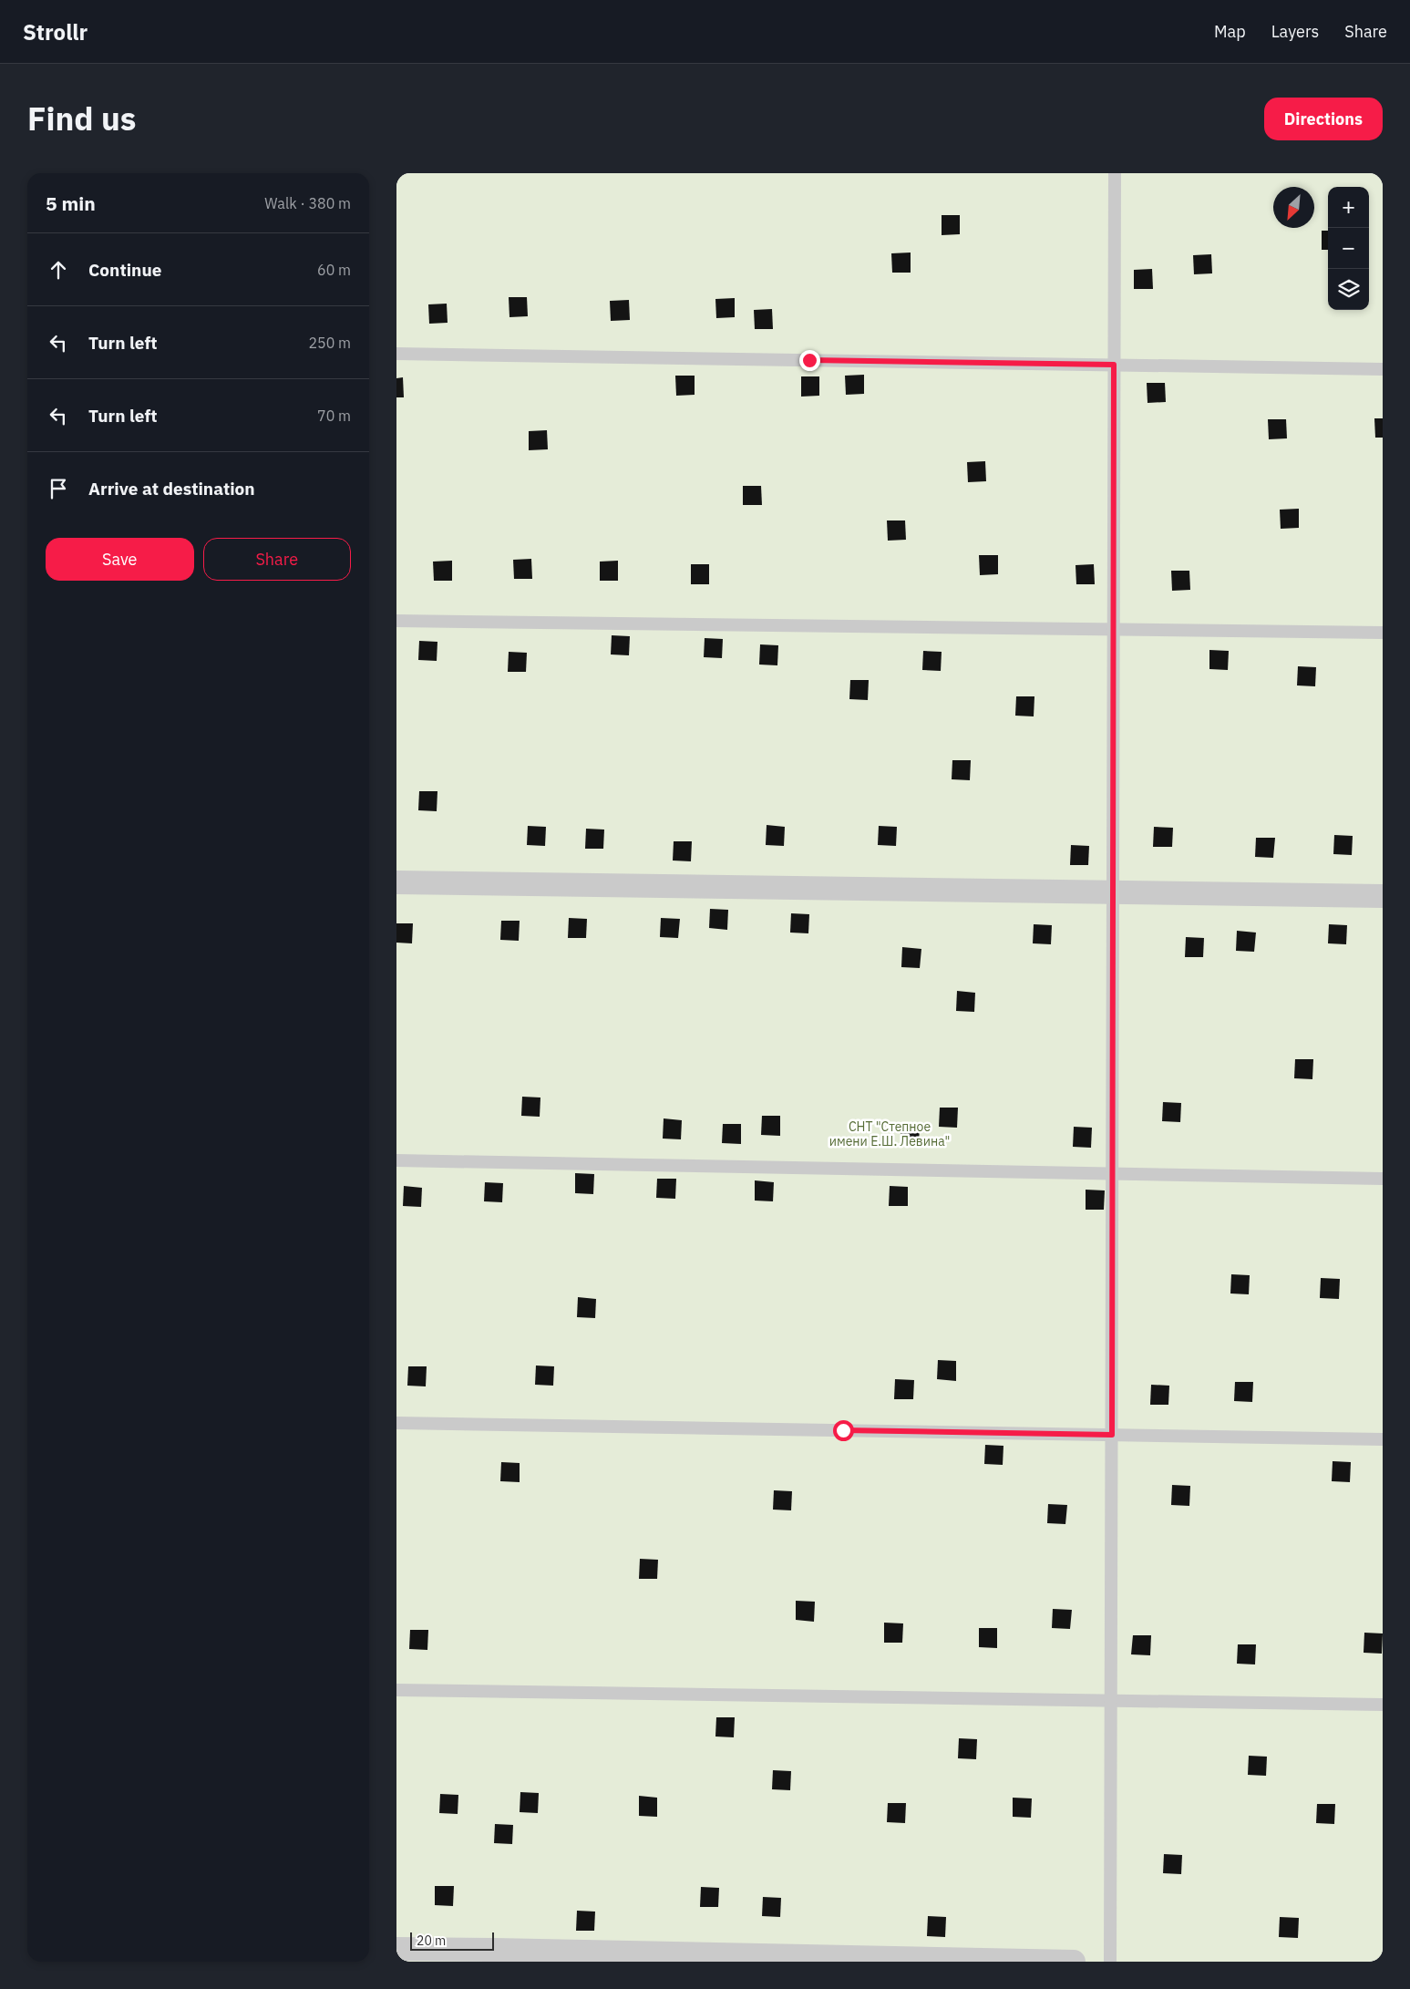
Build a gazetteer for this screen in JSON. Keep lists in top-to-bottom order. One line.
{"parks":["СНТ \"Степное имени Е.Ш. Левина\""],"scale_bar":"20 m","north":"bottom left","page":{"header":"Strollr","nav":["Map","Layers","Share"],"title":"Find us","buttons":["Directions",["Save","Share"]],"heading":["5 min","Walk · 380 m"],"map_buttons":["+","−"],"list":[["Continue","60 m"],["Turn left","250 m"],["Turn left","70 m"],"Arrive at destination"],"scale":"20 m"}}
